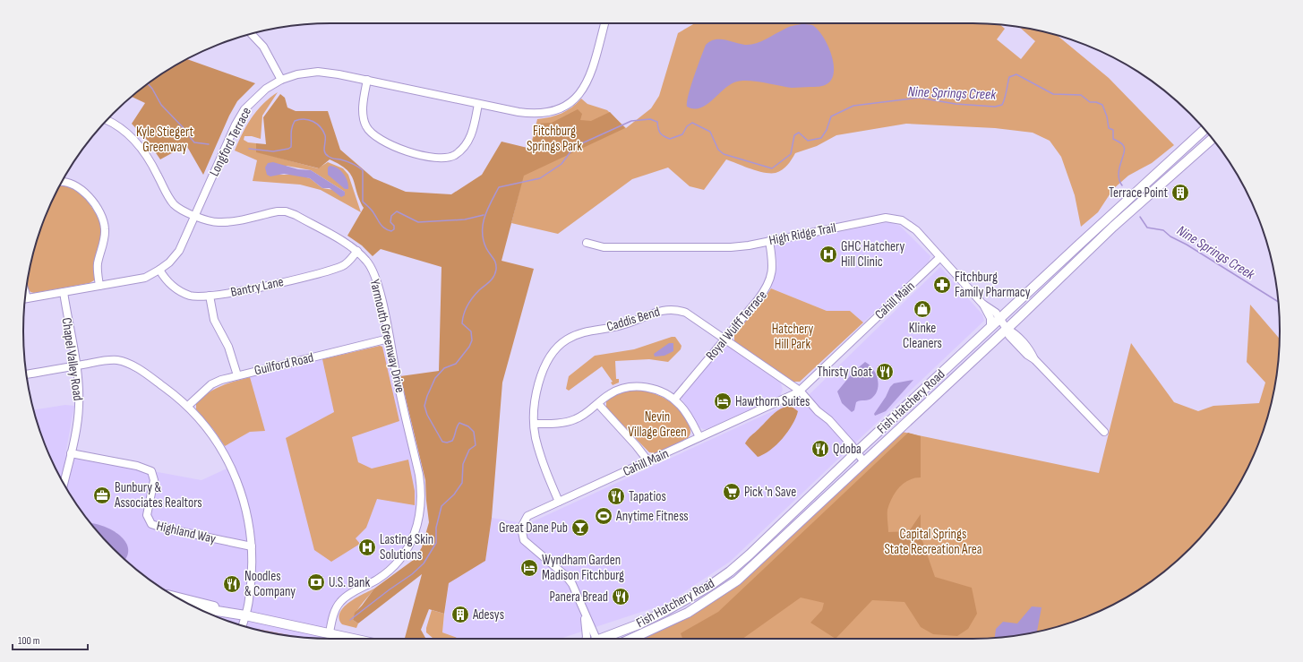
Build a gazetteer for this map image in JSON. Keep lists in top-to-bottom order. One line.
{"streets":{"main road":["Fish Hatchery Road"],"street":["Longford Terrace","High Ridge Trail","Bantry Lane","Cahill Main","Caddis Bend","Royal Wulff Terrace","Yarmouth Greenway Drive","Chapel Valley Road","Guilford Road","Highland Way"]},"crossings":[["Longford Terrace","Bantry Lane"],["Longford Terrace","Yarmouth Greenway Drive"],["Longford Terrace","Chapel Valley Road"],["High Ridge Trail","Cahill Main"],["High Ridge Trail","Royal Wulff Terrace"],["High Ridge Trail","Fish Hatchery Road"],["Bantry Lane","Yarmouth Greenway Drive"],["Cahill Main","Caddis Bend"],["Caddis Bend","Royal Wulff Terrace"],["Caddis Bend","Fish Hatchery Road"],["Yarmouth Greenway Drive","Guilford Road"],["Chapel Valley Road","Highland Way"]],"water":["Nine Springs Creek"],"parks":["Fitchburg Springs Park","Kyle Stiegert Greenway","Hatchery Hill Park","Nevin Village Green","Capital Springs State Recreation Area"],"places":{"building":["Terrace Point","Adesys"],"hospital":["GHC Hatchery Hill Clinic","Lasting Skin Solutions"],"pharmacy":["Fitchburg Family Pharmacy"],"shop":["Klinke Cleaners"],"restaurant":["Thirsty Goat","Qdoba","Tapatios","Noodles & Company","Panera Bread"],"hotel":["Hawthorn Suites","Wyndham Garden Madison Fitchburg"],"supermarket":["Pick 'n Save"],"office":["Bunbury & Associates Realtors"],"sports":["Anytime Fitness"],"bar":["Great Dane Pub"],"bank":["U.S. Bank"]},"scale_bar":"100 m"}
